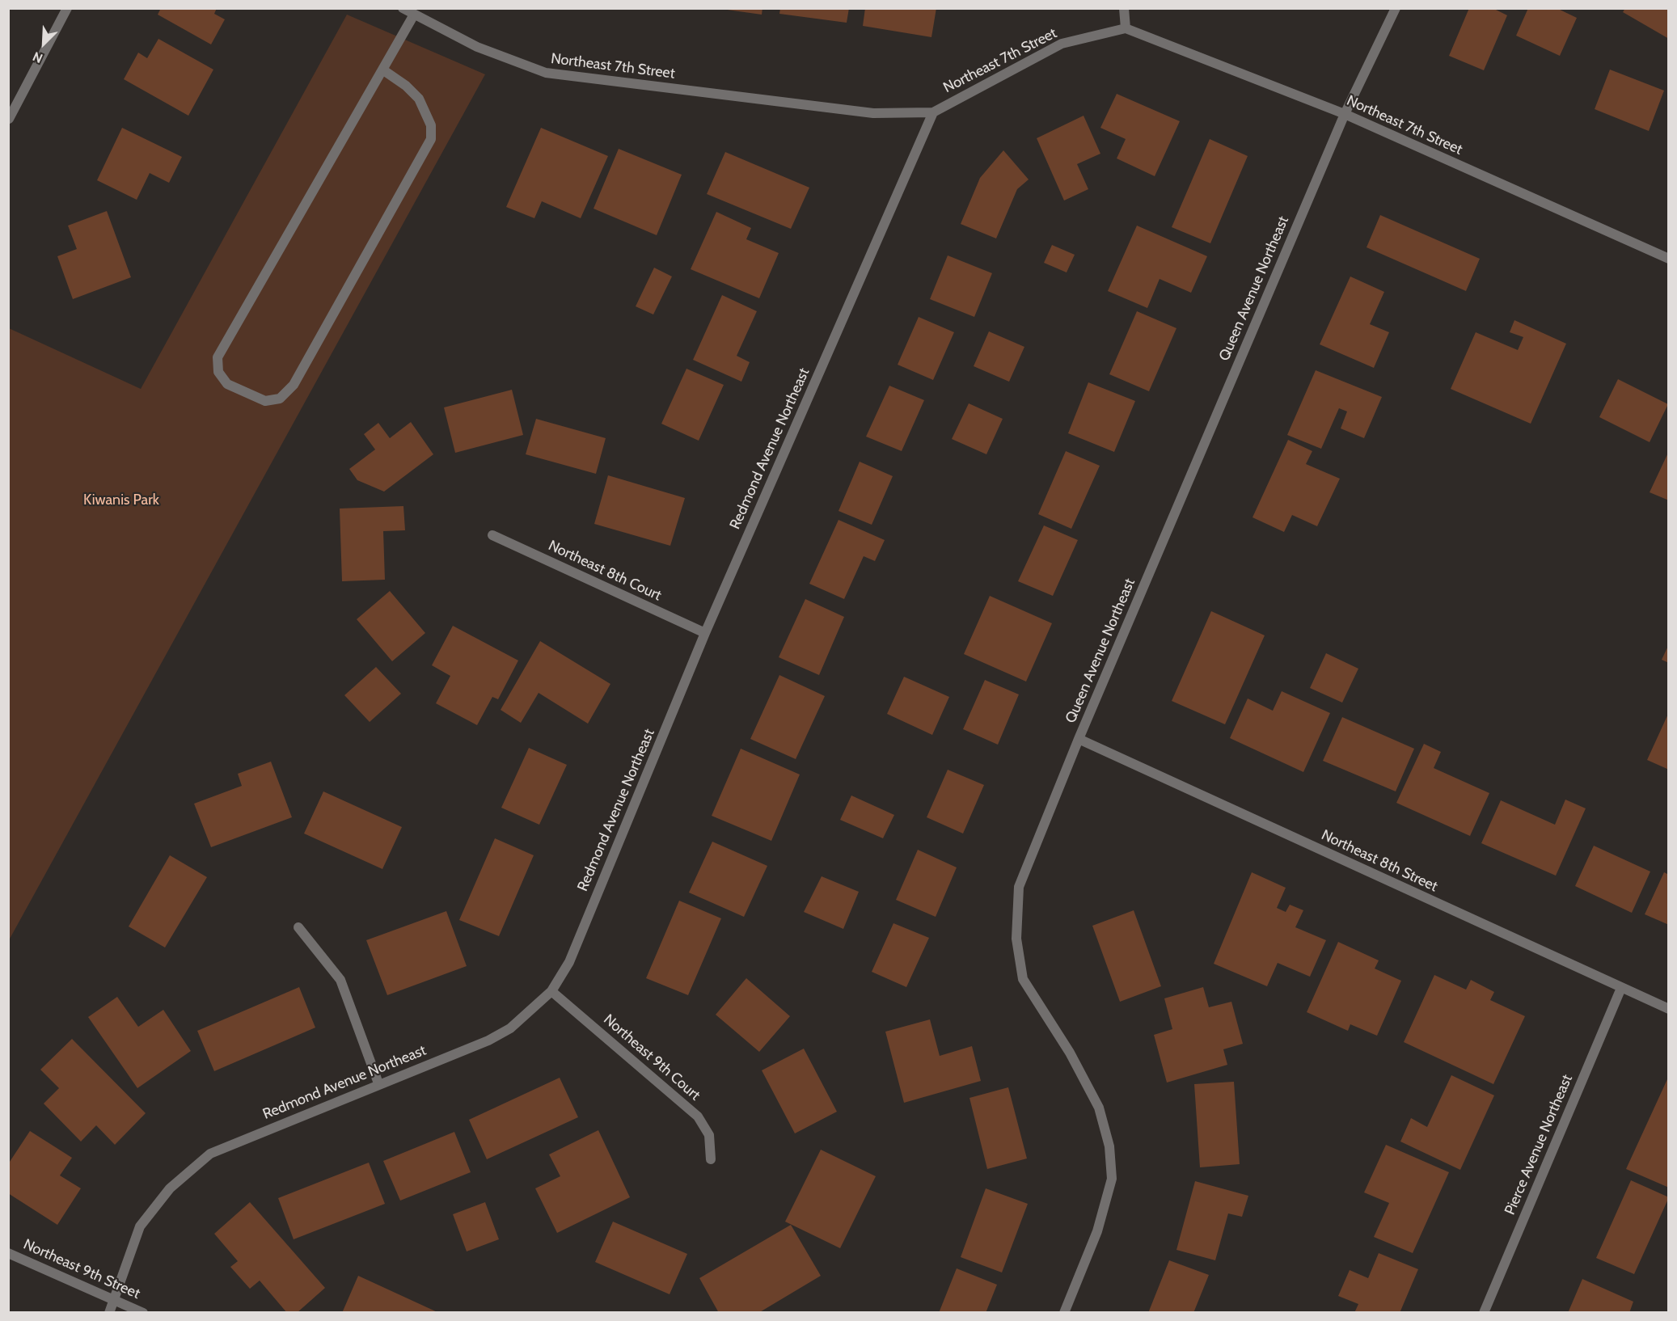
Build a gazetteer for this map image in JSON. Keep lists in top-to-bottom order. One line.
{"streets":{"street":["Northeast 7th Street","Queen Avenue Northeast","Redmond Avenue Northeast","Northeast 8th Court","Northeast 8th Street","Northeast 9th Court","Pierce Avenue Northeast","Northeast 9th Street"]},"crossings":[["Northeast 7th Street","Queen Avenue Northeast"],["Northeast 7th Street","Redmond Avenue Northeast"],["Queen Avenue Northeast","Northeast 8th Street"],["Redmond Avenue Northeast","Northeast 8th Court"],["Redmond Avenue Northeast","Northeast 9th Court"],["Redmond Avenue Northeast","Northeast 9th Street"],["Northeast 8th Street","Pierce Avenue Northeast"]],"parks":["Kiwanis Park"],"north":"bottom left"}
